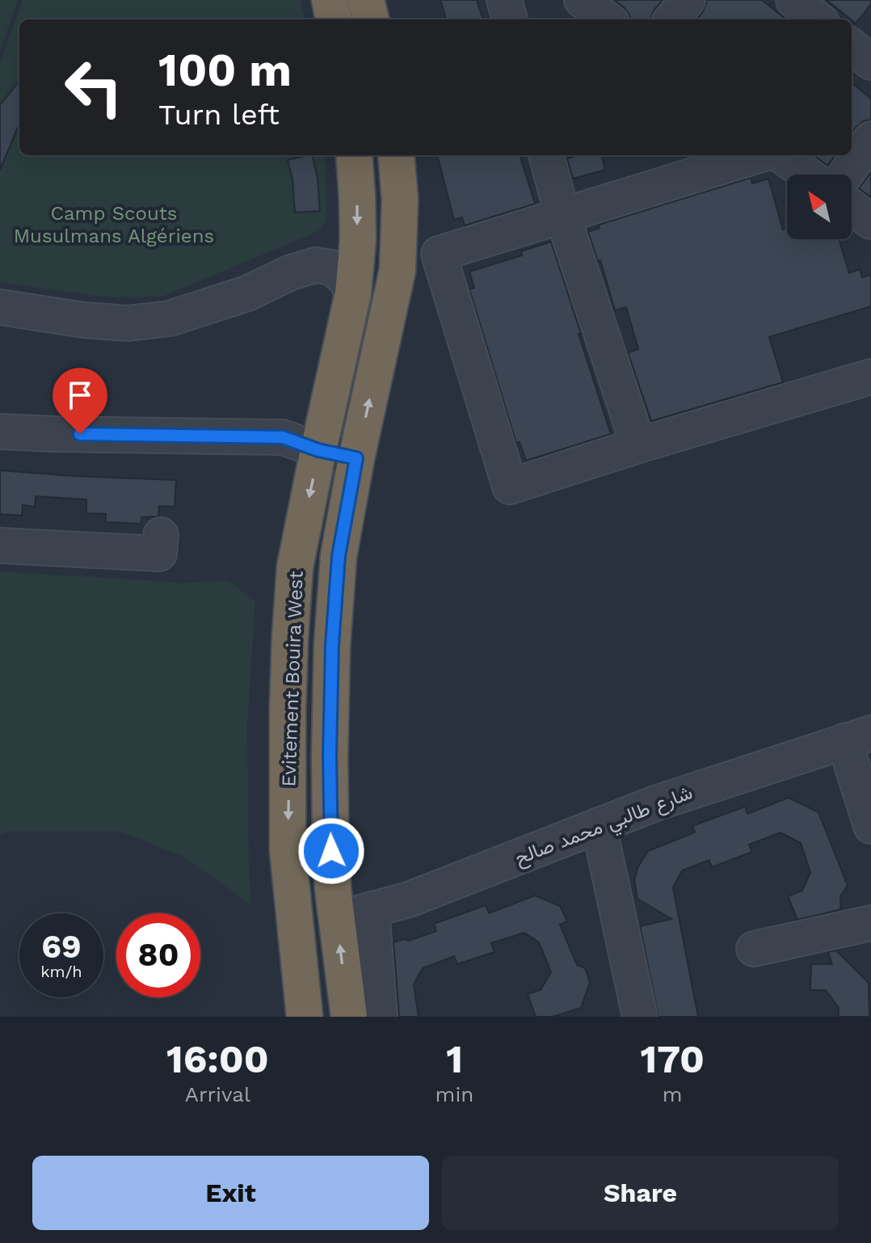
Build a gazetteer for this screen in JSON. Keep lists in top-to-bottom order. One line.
{"streets":{"highway":["Evitement Bouira West"],"street":["شارع طالبي محمد صالح"]},"crossings":[["Evitement Bouira West","شارع طالبي محمد صالح"]],"parks":["Camp Scouts Musulmans Algériens"],"north":"top left","page":{"turn":["100 m","Turn left"],"speed":"69 km/h","limit":"80","eta":["16:00","Arrival","1","min","170","m"],"buttons":["Exit","Share"]}}
